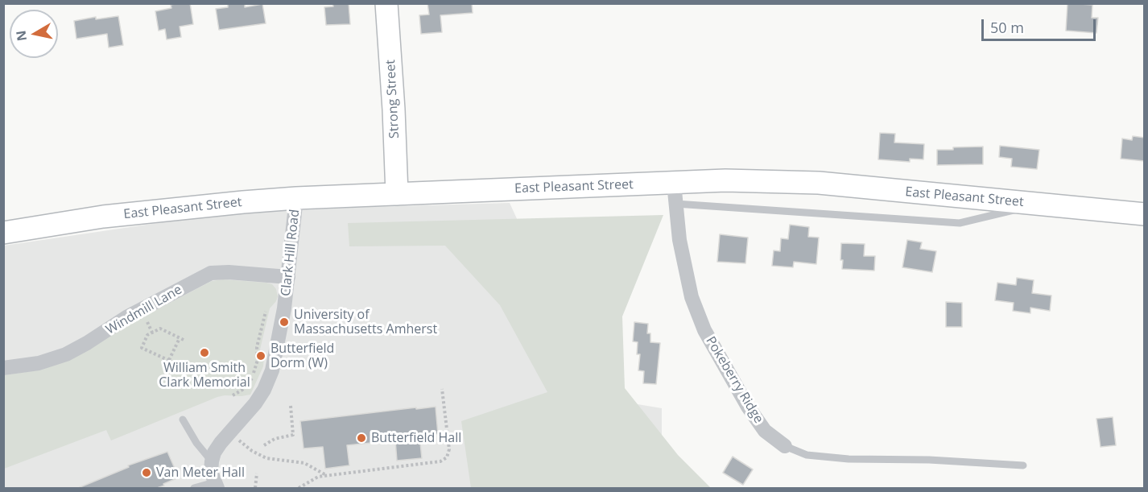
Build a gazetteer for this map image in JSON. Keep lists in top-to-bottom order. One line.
{"streets":{"main road":["Strong Street","East Pleasant Street"],"street":["Clark Hill Road","Windmill Lane","Pokeberry Ridge"]},"crossings":[["Strong Street","East Pleasant Street"],["East Pleasant Street","Clark Hill Road"],["East Pleasant Street","Pokeberry Ridge"],["Clark Hill Road","Windmill Lane"]],"places":["University of Massachusetts Amherst","William Smith Clark Memorial","Butterfield Dorm (W)","Butterfield Hall","Van Meter Hall"],"scale_bar":"50 m","north":"left"}
